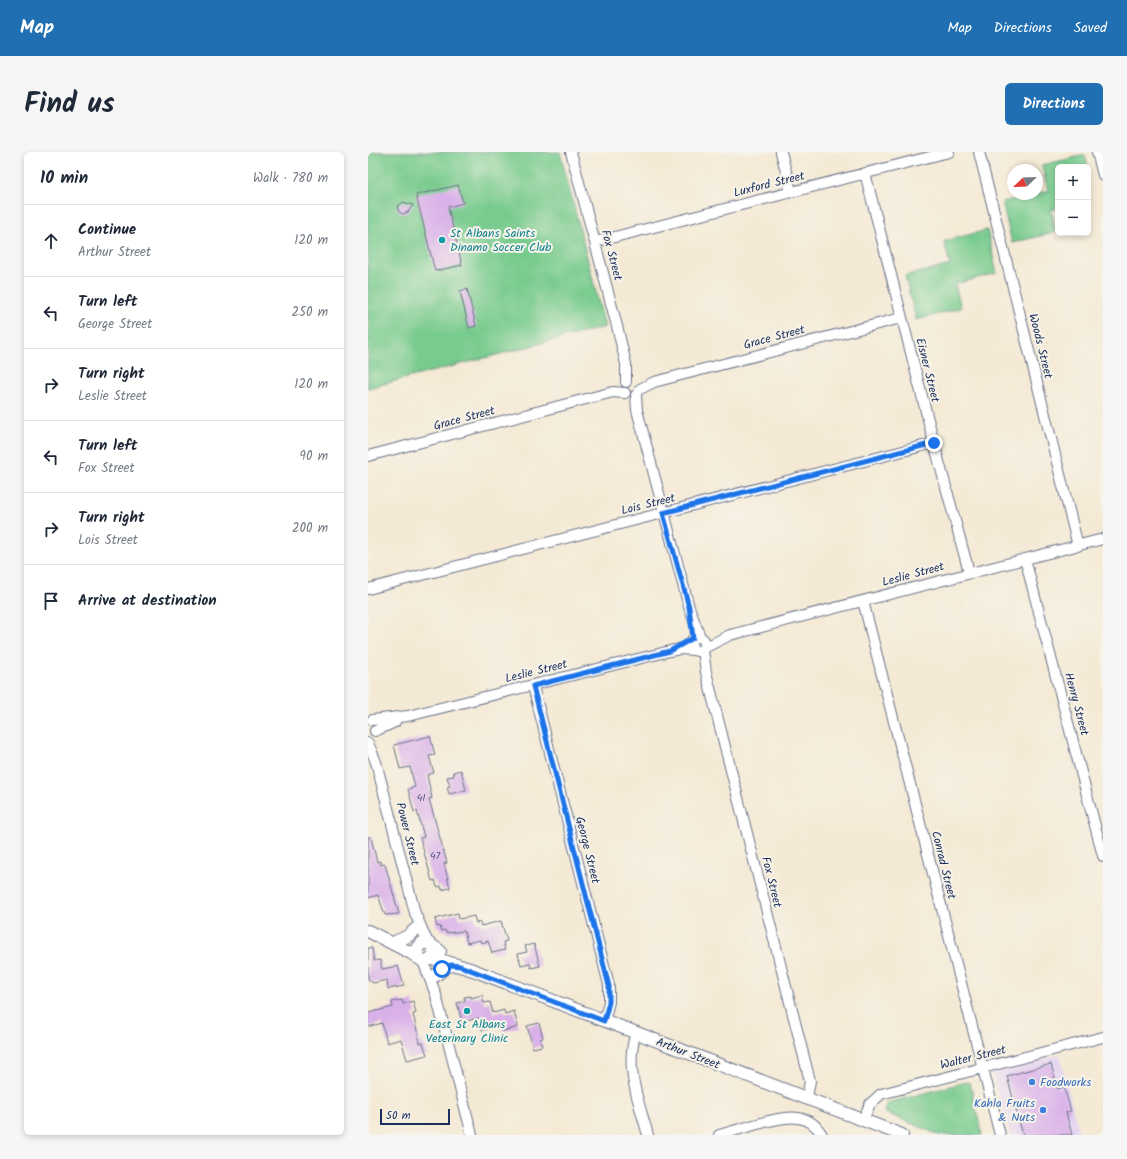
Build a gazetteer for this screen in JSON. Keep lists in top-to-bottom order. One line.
{"streets":{"street":["Luxford Street","Fox Street","Grace Street","Woods Street","Eisner Street","Lois Street","Leslie Street","Henry Street","Power Street","George Street","Conrad Street","Arthur Street","Walter Street"]},"crossings":[["Luxford Street","Fox Street"],["Luxford Street","Eisner Street"],["Fox Street","Grace Street"],["Fox Street","Lois Street"],["Fox Street","Leslie Street"],["Fox Street","Arthur Street"],["Grace Street","Eisner Street"],["Woods Street","Leslie Street"],["Eisner Street","Lois Street"],["Eisner Street","Leslie Street"],["Leslie Street","Henry Street"],["Leslie Street","Power Street"],["Leslie Street","George Street"],["Leslie Street","Conrad Street"],["Power Street","Arthur Street"],["George Street","Arthur Street"],["Conrad Street","Walter Street"],["Arthur Street","Walter Street"]],"places":["St Albans Saints Dinamo Soccer Club","East St Albans Veterinary Clinic","Foodworks","Kahla Fruits & Nuts"],"house_numbers":["41","47"],"scale_bar":"50 m","north":"bottom left","page":{"header":"Map","nav":["Map","Directions","Saved"],"title":"Find us","buttons":"Directions","heading":["10 min","Walk · 780 m"],"map_buttons":["+","−"],"list":[["Continue","Arthur Street","120 m"],["Turn left","George Street","250 m"],["Turn right","Leslie Street","120 m"],["Turn left","Fox Street","90 m"],["Turn right","Lois Street","200 m"],"Arrive at destination"],"scale":"50 m"}}
